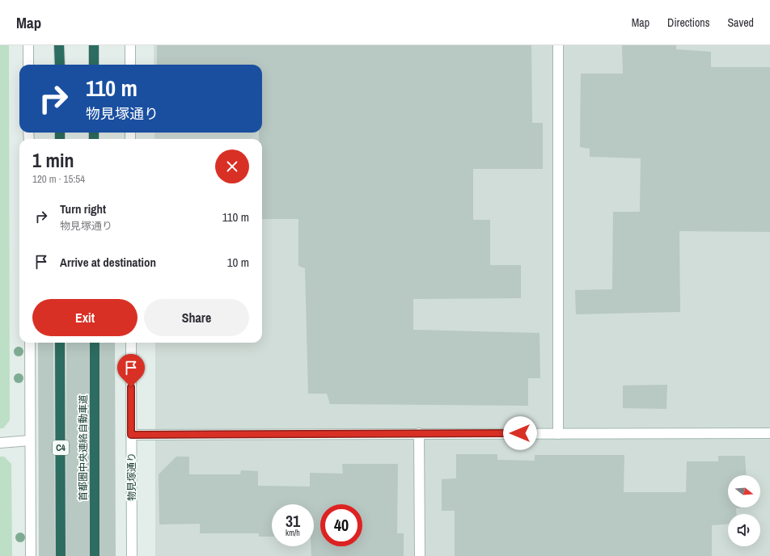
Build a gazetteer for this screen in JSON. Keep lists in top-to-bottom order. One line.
{"streets":{"highway":["C4","首都圏中央連絡自動車道"],"street":["物見塚通り"]},"north":"right","page":{"header":"Map","nav":["Map","Directions","Saved"],"turn":["110 m","物見塚通り"],"heading":["1 min","120 m · 15:54"],"list":[{"name":"Turn right","note":"物見塚通り","value":"110 m"},{"name":"Arrive at destination","value":"10 m"}],"buttons":["Exit","Share"],"speed":"31 km/h","limit":"40"}}
